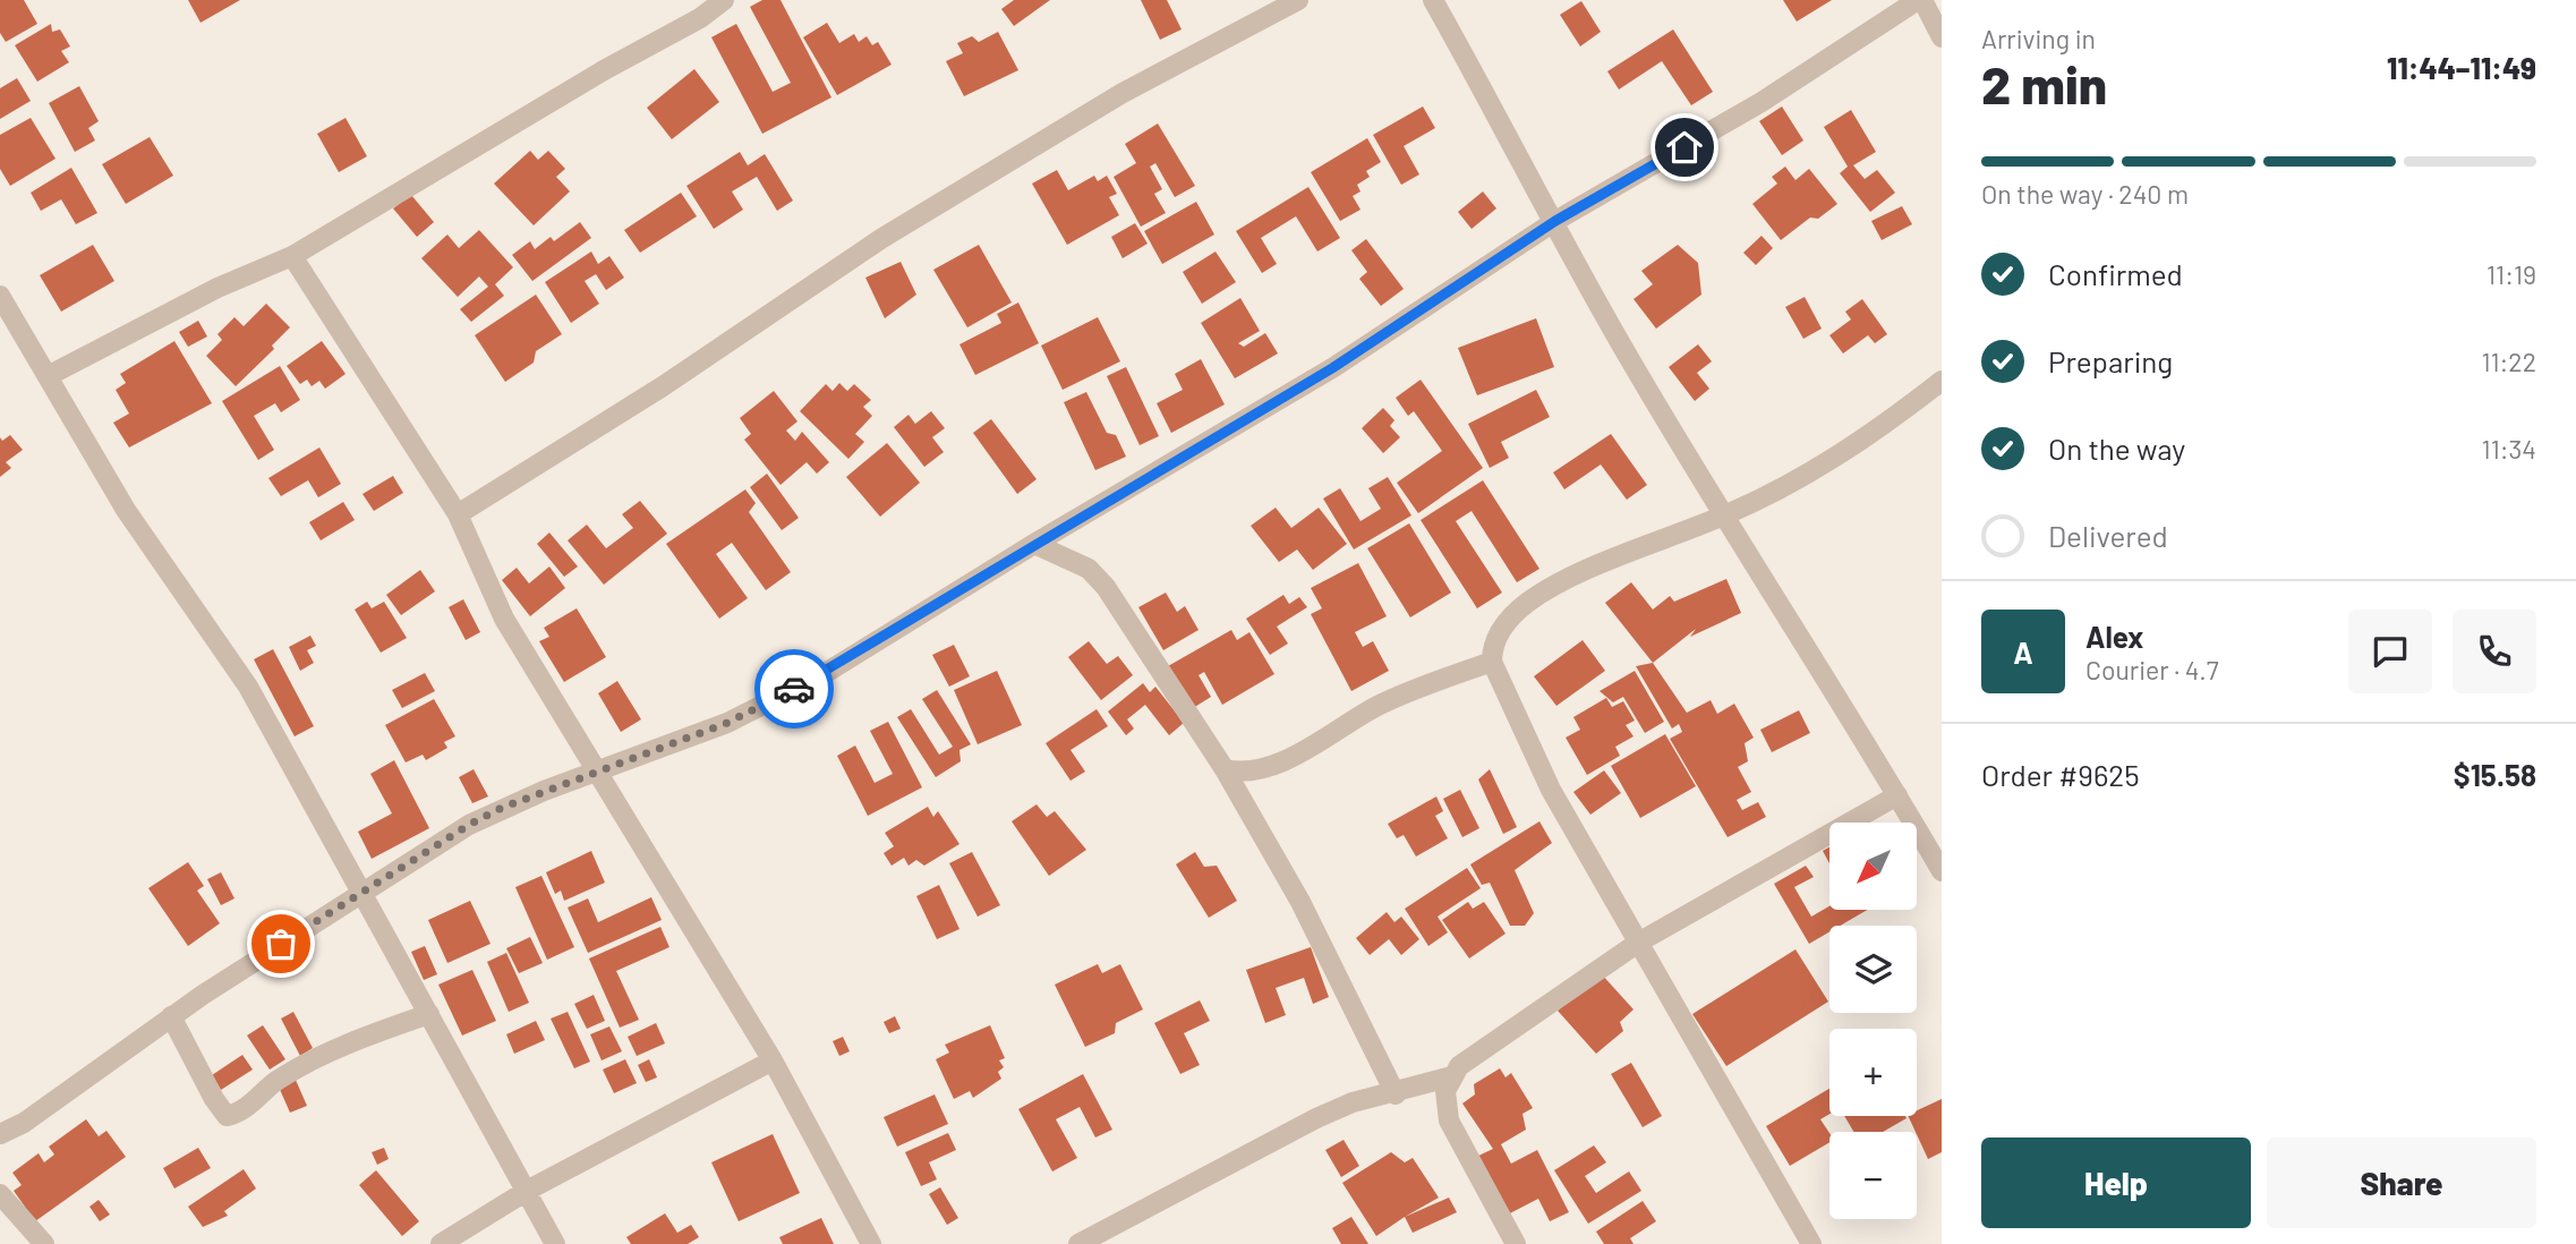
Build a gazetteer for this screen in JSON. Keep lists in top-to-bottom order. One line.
{"north":"bottom left","page":{"heading":["2 min","Arriving in","11:44–11:49"],"panel":["Alex","Courier · 4.7","Order #9625","$15.58"],"bar":"On the way · 240 m","list":[["Confirmed","11:19"],["Preparing","11:22"],["On the way","11:34"],"Delivered"],"round":"A","map_buttons":["+","−"],"buttons":["Help","Share"]}}
